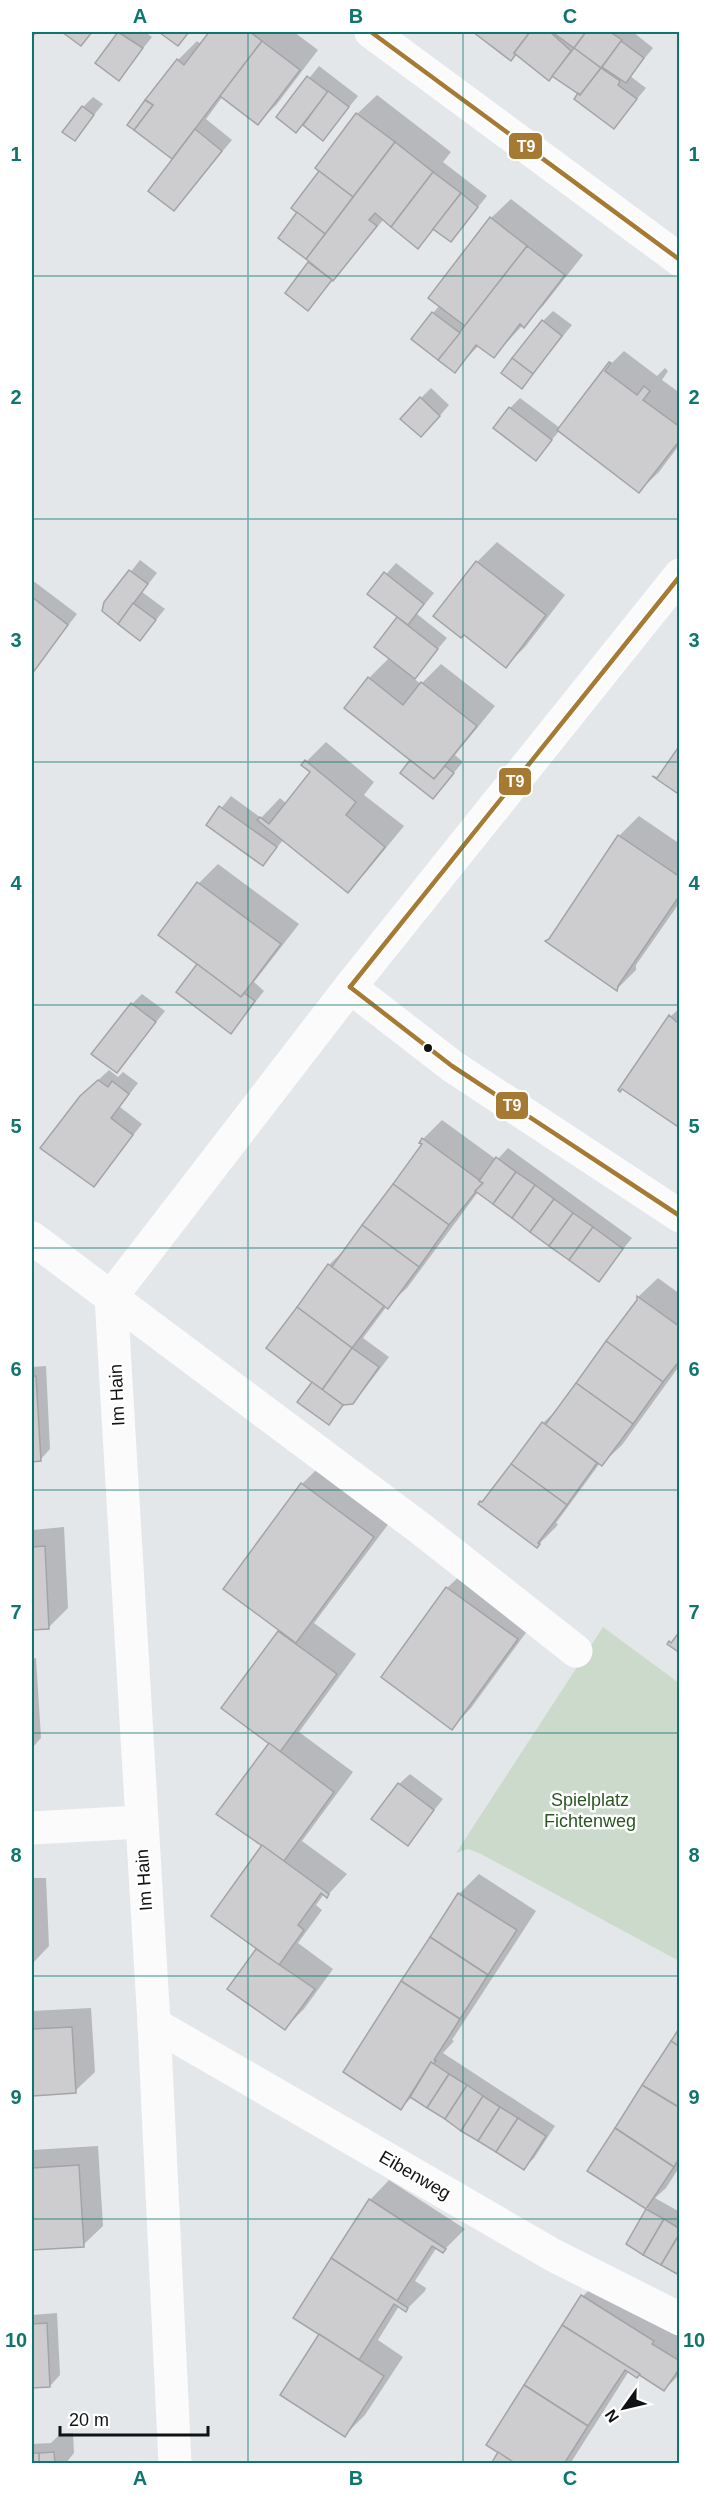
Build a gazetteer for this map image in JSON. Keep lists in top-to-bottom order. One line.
{"streets":{"street":["Im Hain","Eibenweg"]},"crossings":[["Im Hain","Eibenweg"]],"parks":["Spielplatz Fichtenweg"],"lines":["transit line T9"],"scale_bar":"20 m","north":"bottom left","grid":{"columns":["A","B","C"],"rows":["1","2","3","4","5","6","7","8","9","10"]}}
